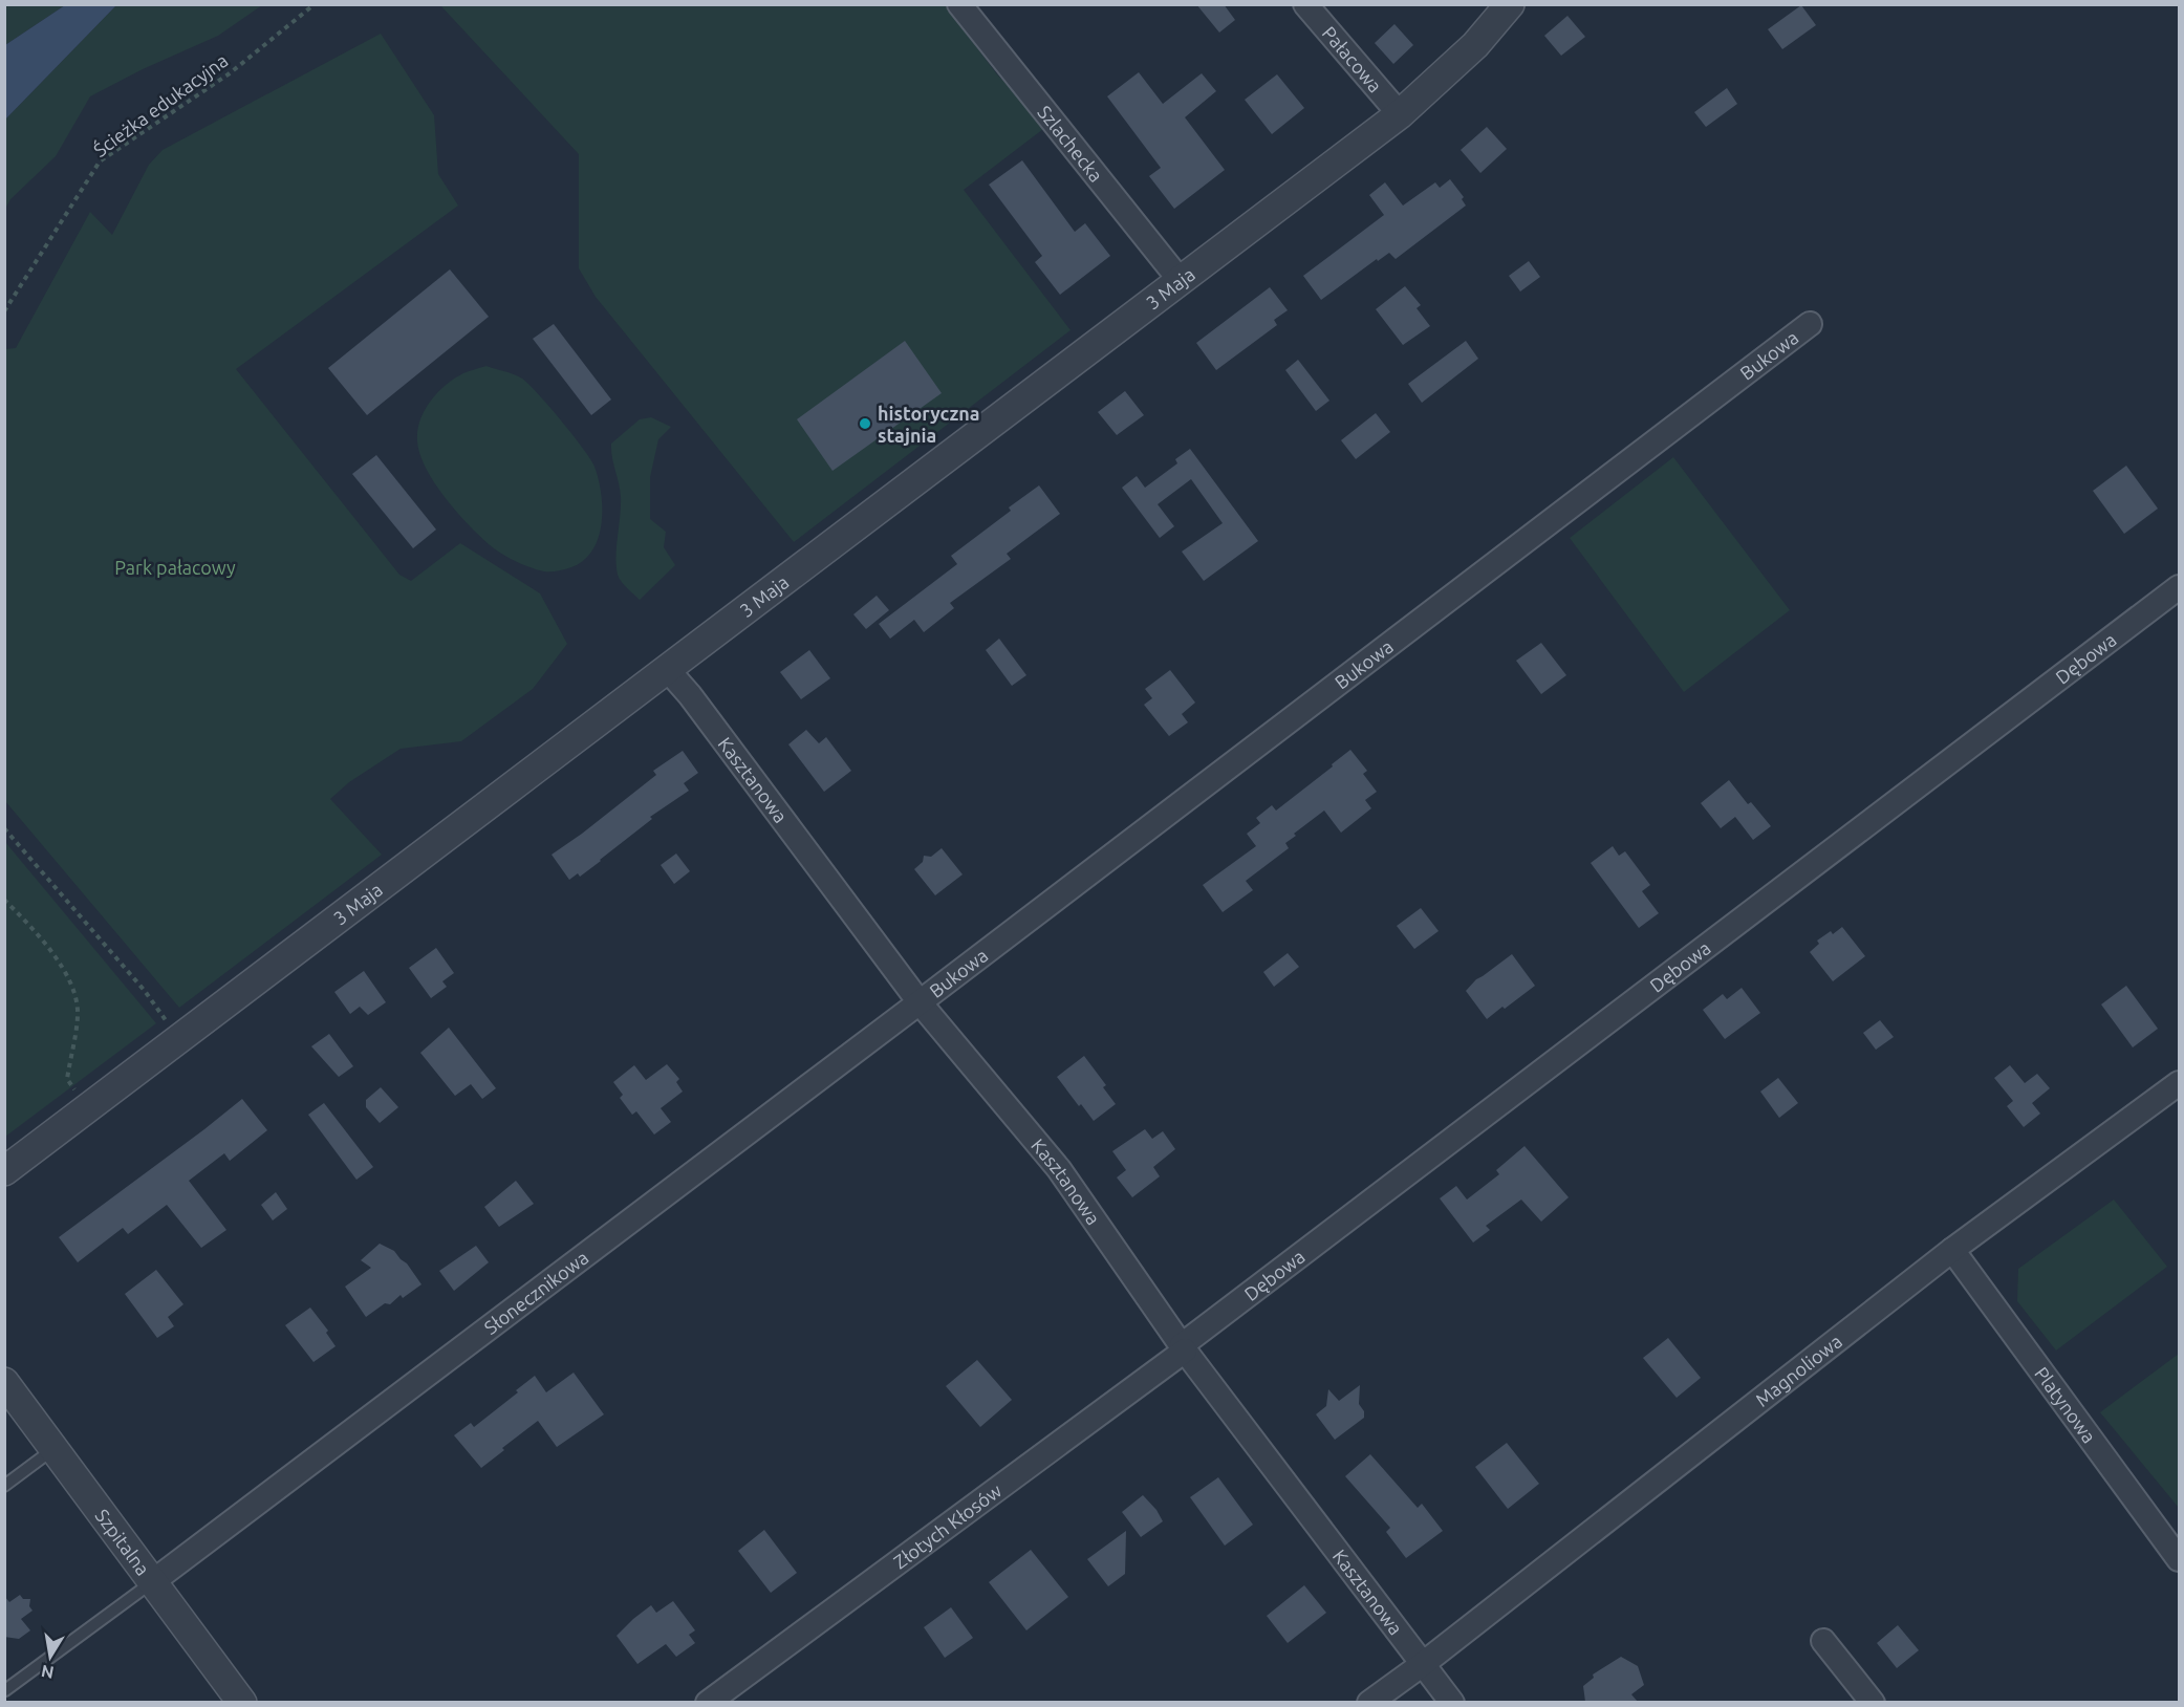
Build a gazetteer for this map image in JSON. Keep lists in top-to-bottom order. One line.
{"streets":{"street":["Pałacowa","Szlachecka","3 Maja","Bukowa","Dębowa","Kasztanowa","Słonecznikowa","Magnoliowa","Platynowa","Złotych Kłosów","Szpitalna"],"path":["Ścieżka edukacyjna"]},"crossings":[["Pałacowa","3 Maja"],["Szlachecka","3 Maja"],["3 Maja","Kasztanowa"],["Bukowa","Kasztanowa"],["Bukowa","Słonecznikowa"],["Dębowa","Kasztanowa"],["Dębowa","Złotych Kłosów"],["Kasztanowa","Słonecznikowa"],["Kasztanowa","Magnoliowa"],["Kasztanowa","Złotych Kłosów"],["Słonecznikowa","Szpitalna"],["Magnoliowa","Platynowa"]],"parks":["Park pałacowy"],"places":["historyczna stajnia"],"north":"bottom"}
